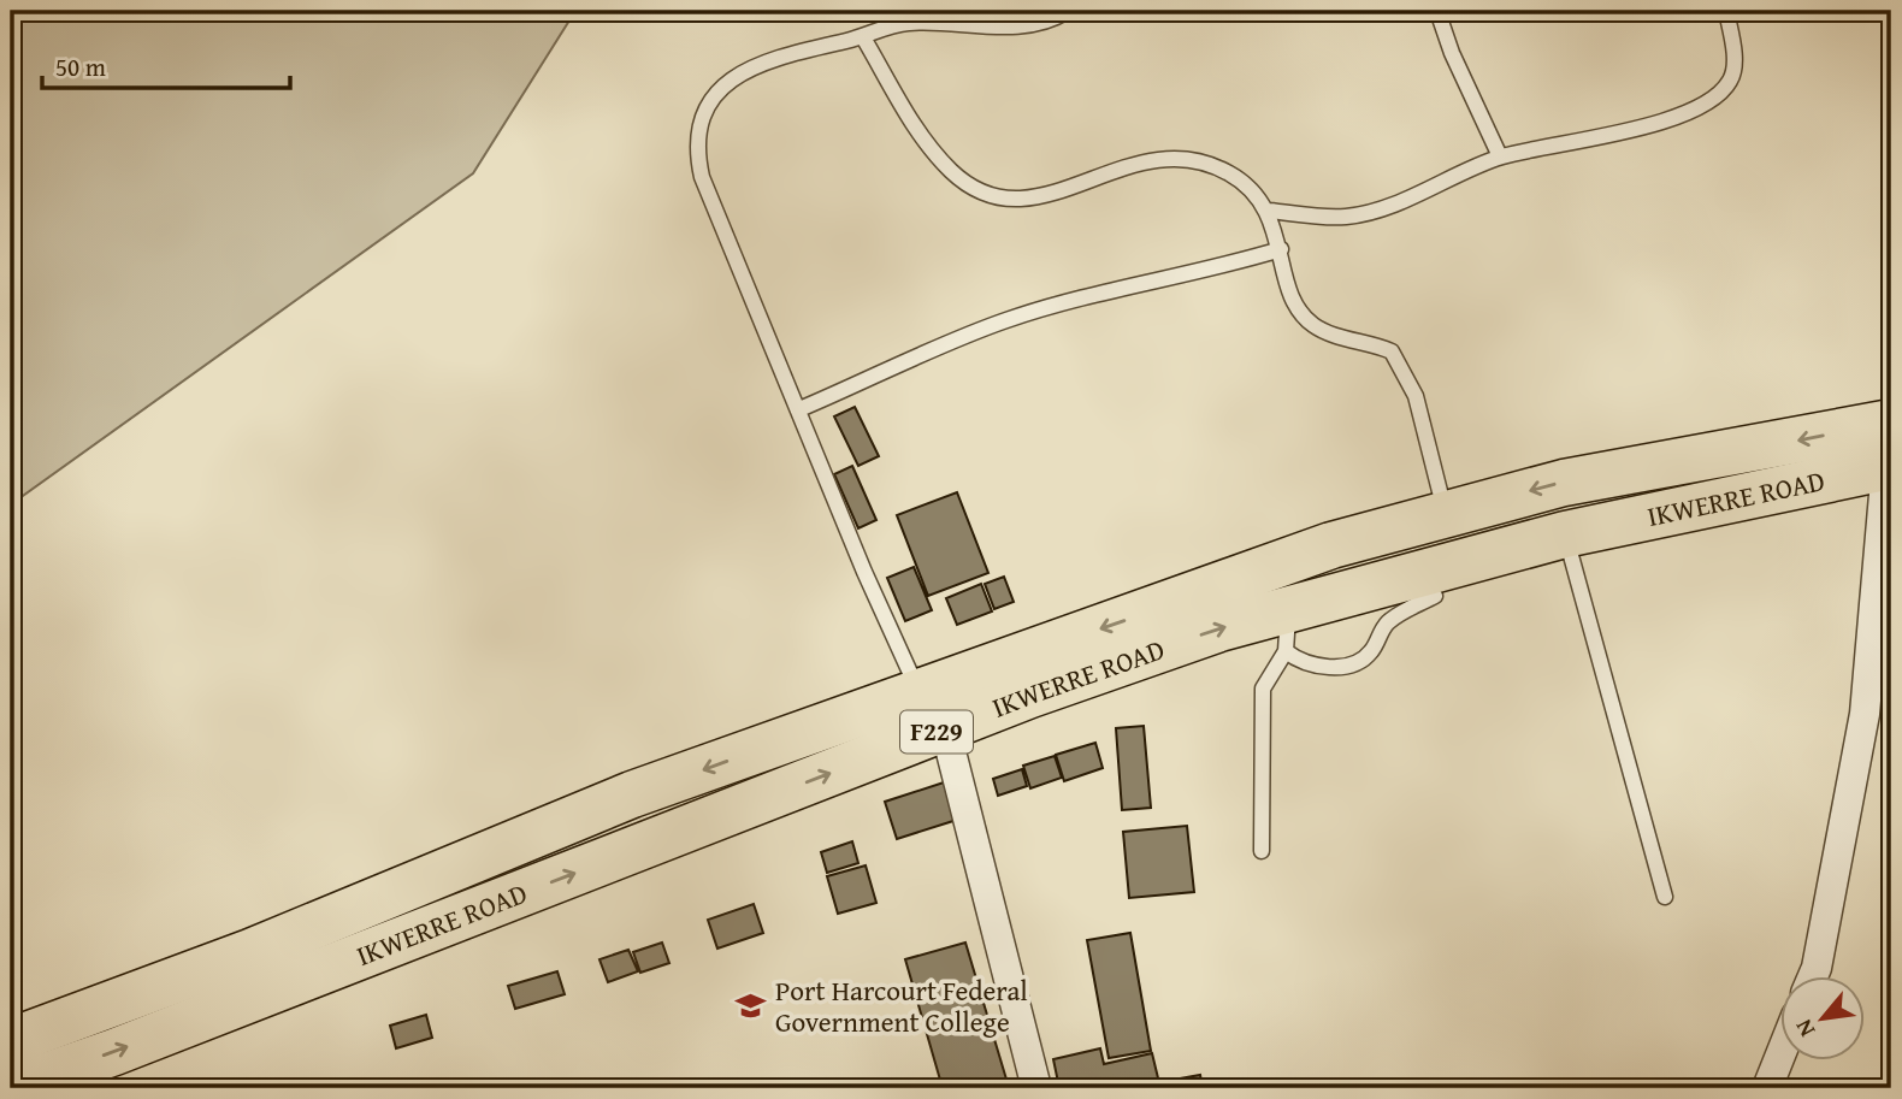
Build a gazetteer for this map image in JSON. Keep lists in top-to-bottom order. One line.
{"streets":{"main road":["IKWERRE ROAD","F229"]},"places":{"school or university":["Port Harcourt Federal Government College"]},"scale_bar":"50 m","north":"bottom left"}
